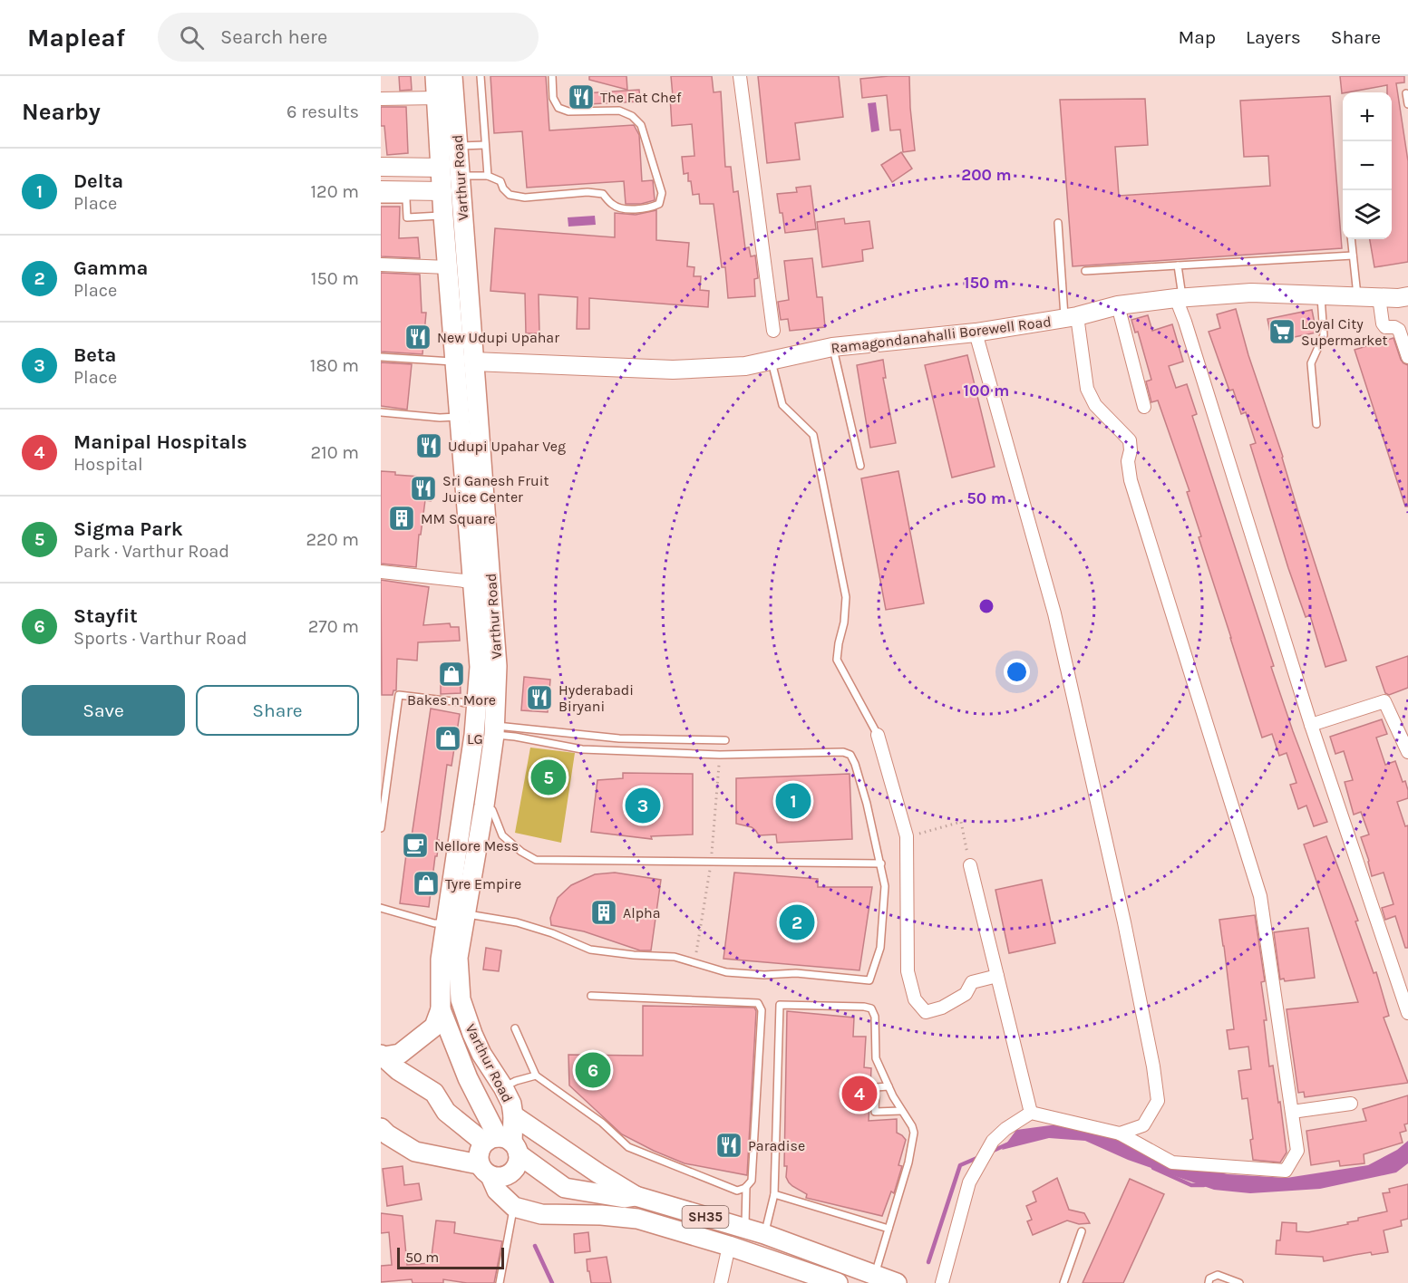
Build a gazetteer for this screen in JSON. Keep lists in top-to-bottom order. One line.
{"streets":{"main road":["Varthur Road","SH35"],"street":["Ramagondanahalli Borewell Road"]},"crossings":[["Varthur Road","Ramagondanahalli Borewell Road"],["Varthur Road","SH35"]],"places":{"restaurant":["The Fat Chef","New Udupi Upahar","Udupi Upahar Veg","Sri Ganesh Fruit Juice Center","Hyderabadi Biryani","Paradise"],"supermarket":["Loyal City Supermarket"],"building":["MM Square","Alpha"],"shop":["Bakes n More","LG","Tyre Empire"],"cafe":["Nellore Mess"]},"scale_bar":"50 m","page":{"header":"Mapleaf","search":"Search here","nav":["Map","Layers","Share"],"heading":["Nearby","6 results"],"map_buttons":["+","−"],"list":[{"mark":"1","name":"Delta","note":"Place","value":"120 m"},{"mark":"2","name":"Gamma","note":"Place","value":"150 m"},{"mark":"3","name":"Beta","note":"Place","value":"180 m"},{"mark":"4","name":"Manipal Hospitals","note":"Hospital","value":"210 m"},{"mark":"5","name":"Sigma Park","note":"Park · Varthur Road","value":"220 m"},{"mark":"6","name":"Stayfit","note":"Sports · Varthur Road","value":"270 m"}],"buttons":["Save","Share"],"pins":["5","1","3","2","6","4"],"scale":"50 m"},"rings":["200 m","150 m","100 m","50 m"]}
